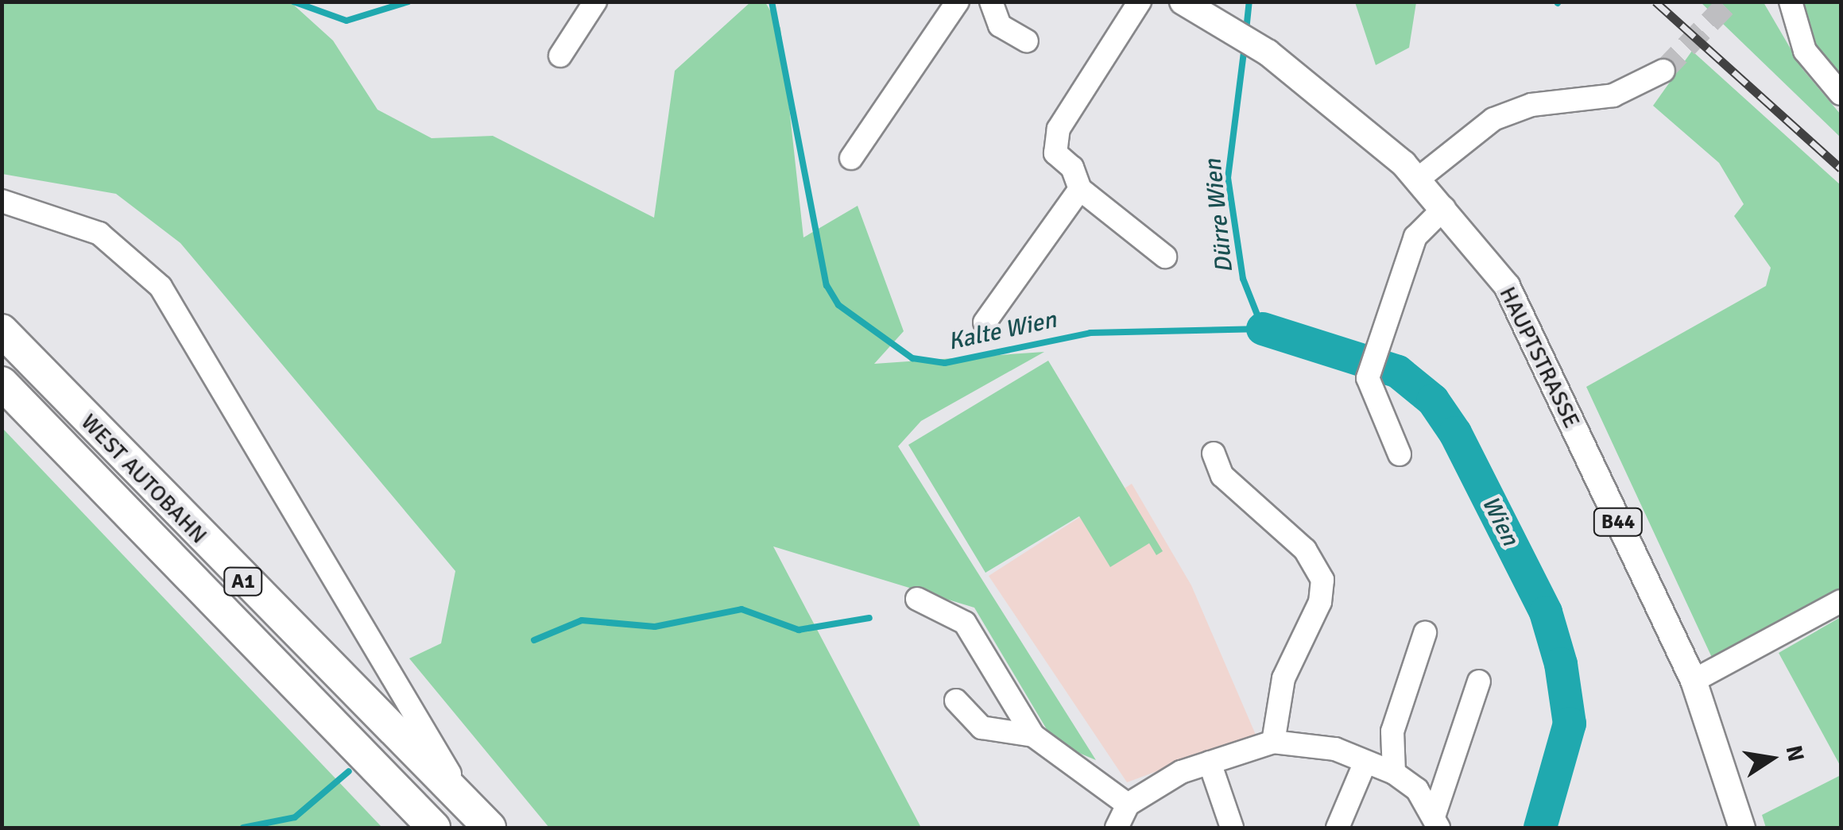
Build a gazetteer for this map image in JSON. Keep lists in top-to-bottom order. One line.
{"streets":{"highway":["WEST AUTOBAHN","A1"],"main road":["HAUPTSTRASSE","B44"]},"water":["Dürre Wien","Kalte Wien","Wien"],"north":"right"}
